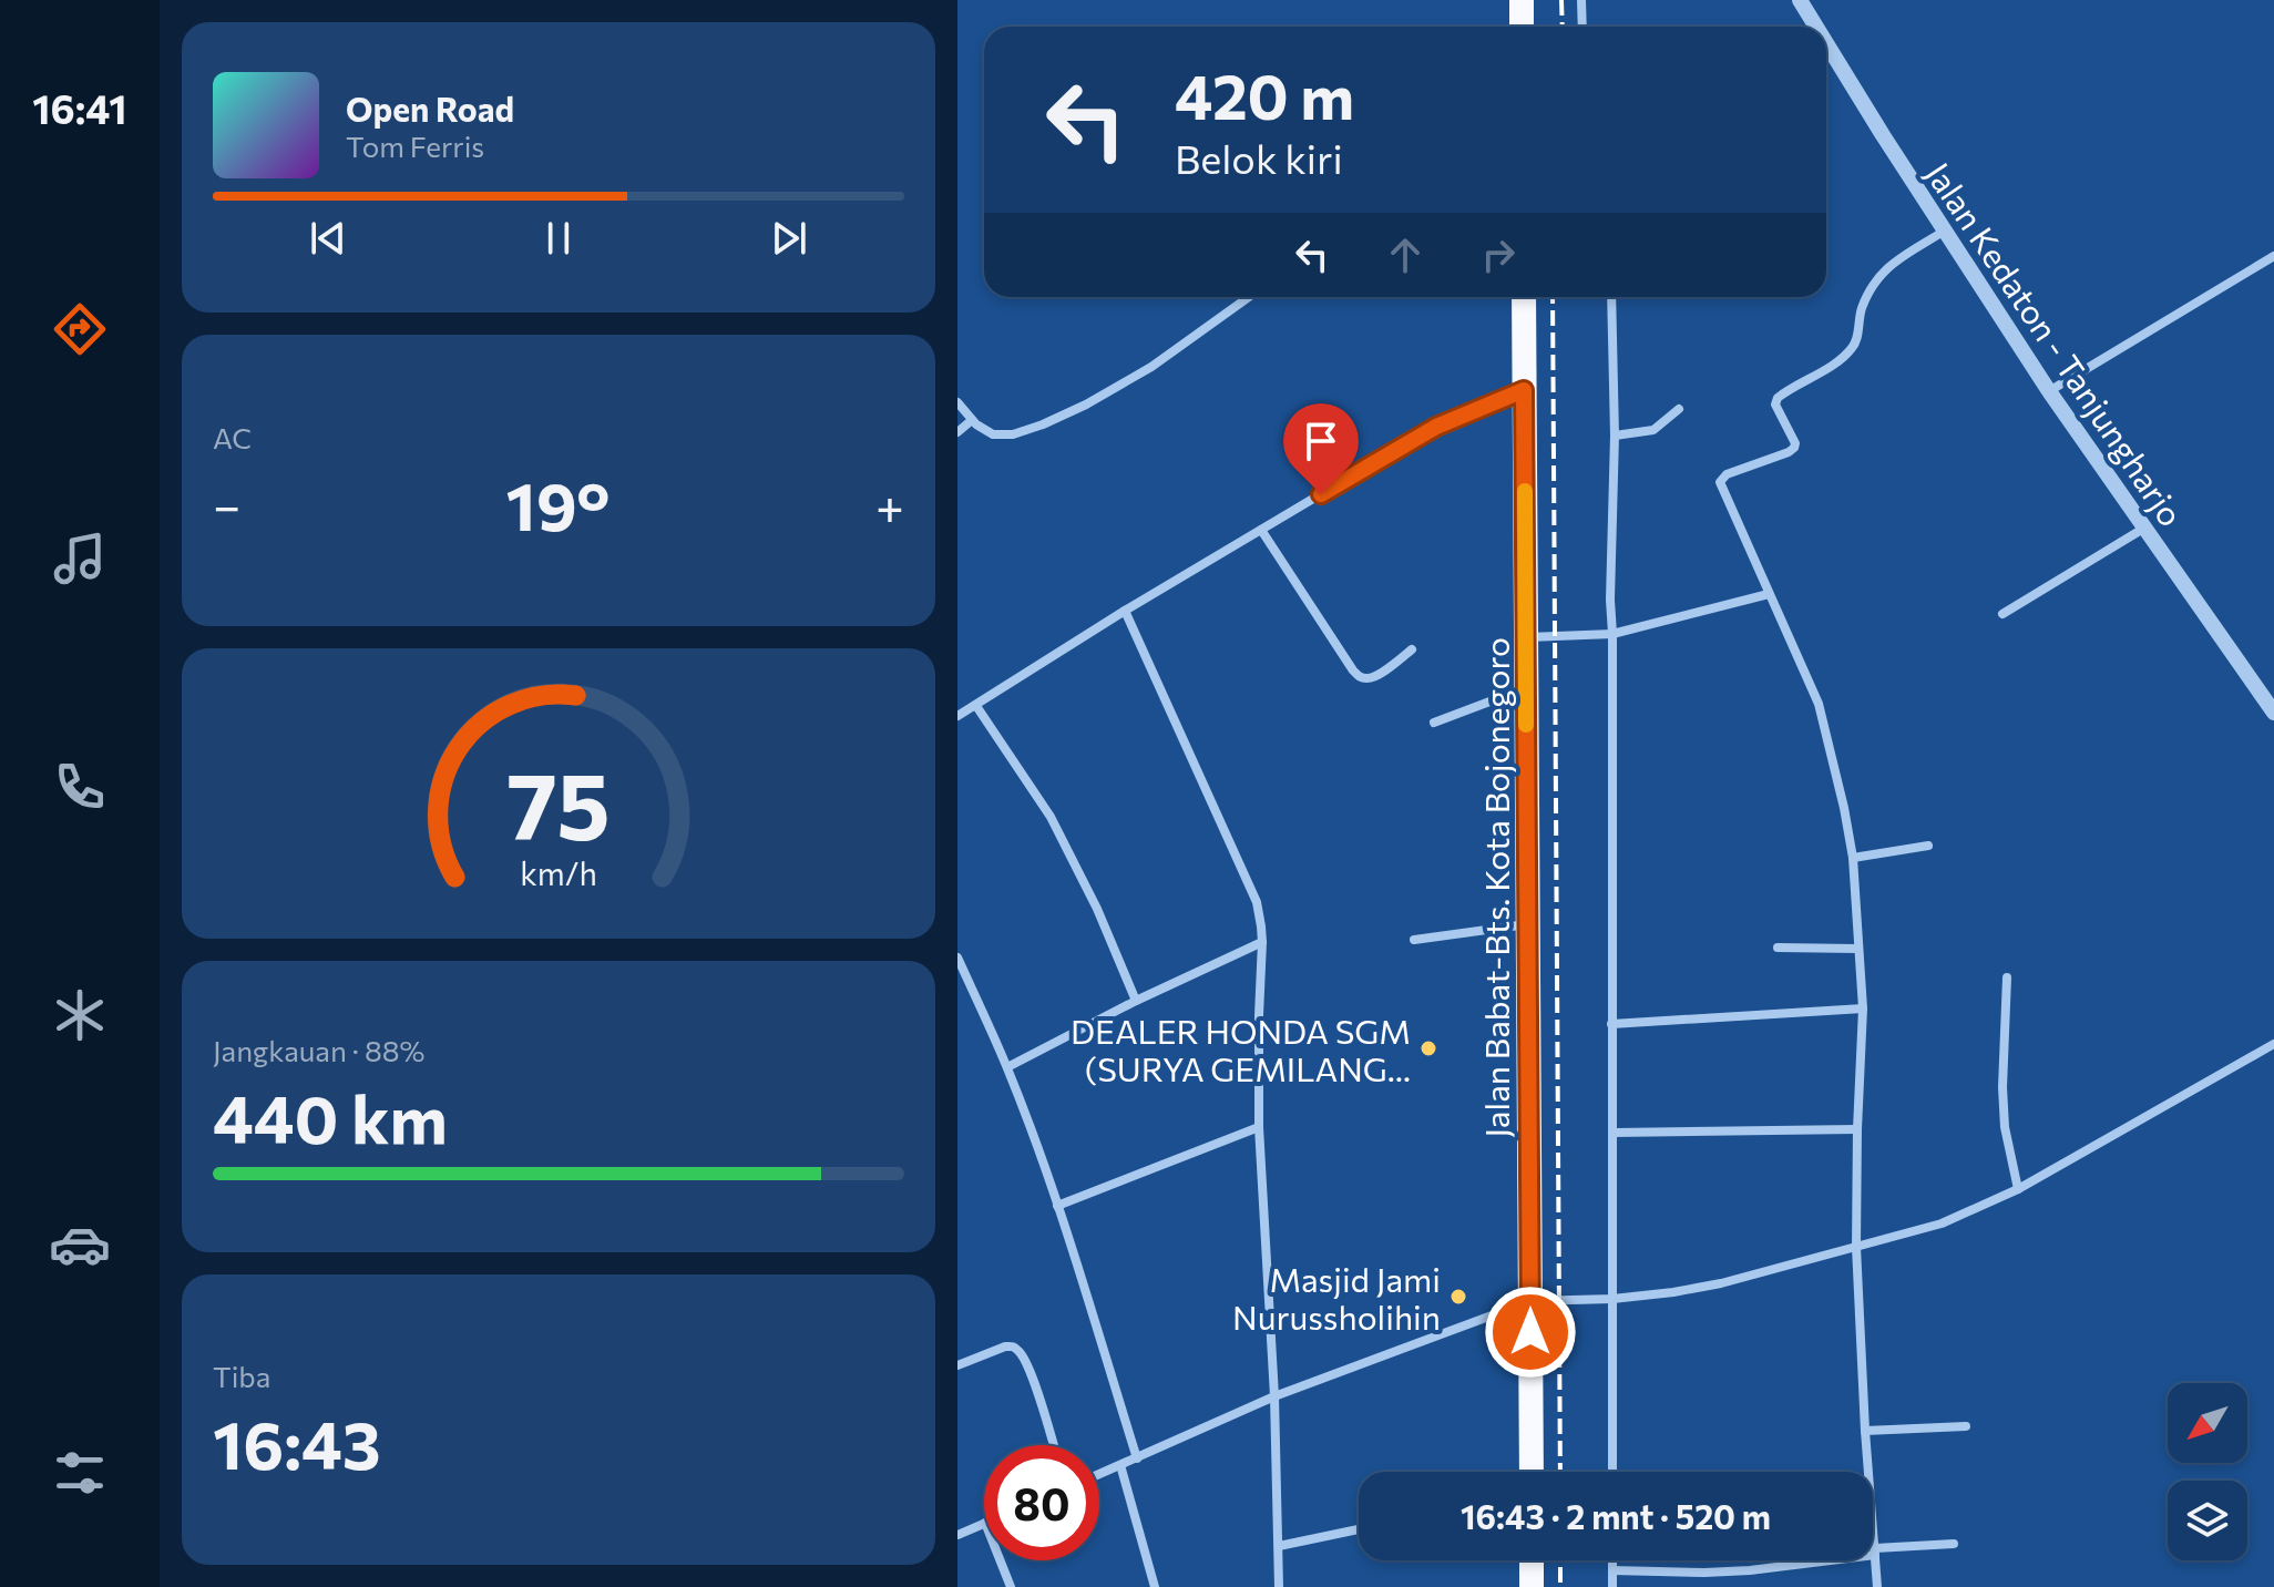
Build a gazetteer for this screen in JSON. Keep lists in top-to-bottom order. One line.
{"streets":{"highway":["Jalan Babat-Bts. Kota Bojonegoro"],"street":["Jalan Kedaton - Tanjungharjo"]},"places":["DEALER HONDA SGM (SURYA GEMILANG…","Masjid Jami Nurussholihin"],"north":"bottom left","page":{"tabs":"16:41","turn":["420 m","Belok kiri"],"song":["Open Road","Tom Ferris"],"tile":["AC",["Jangkauan · 88%","440 km"],["Tiba","16:43"]],"heat":["−","19°","+"],"limit":"80","trip":"16:43 · 2 mnt · 520 m","gauge":["75","km/h"]}}
